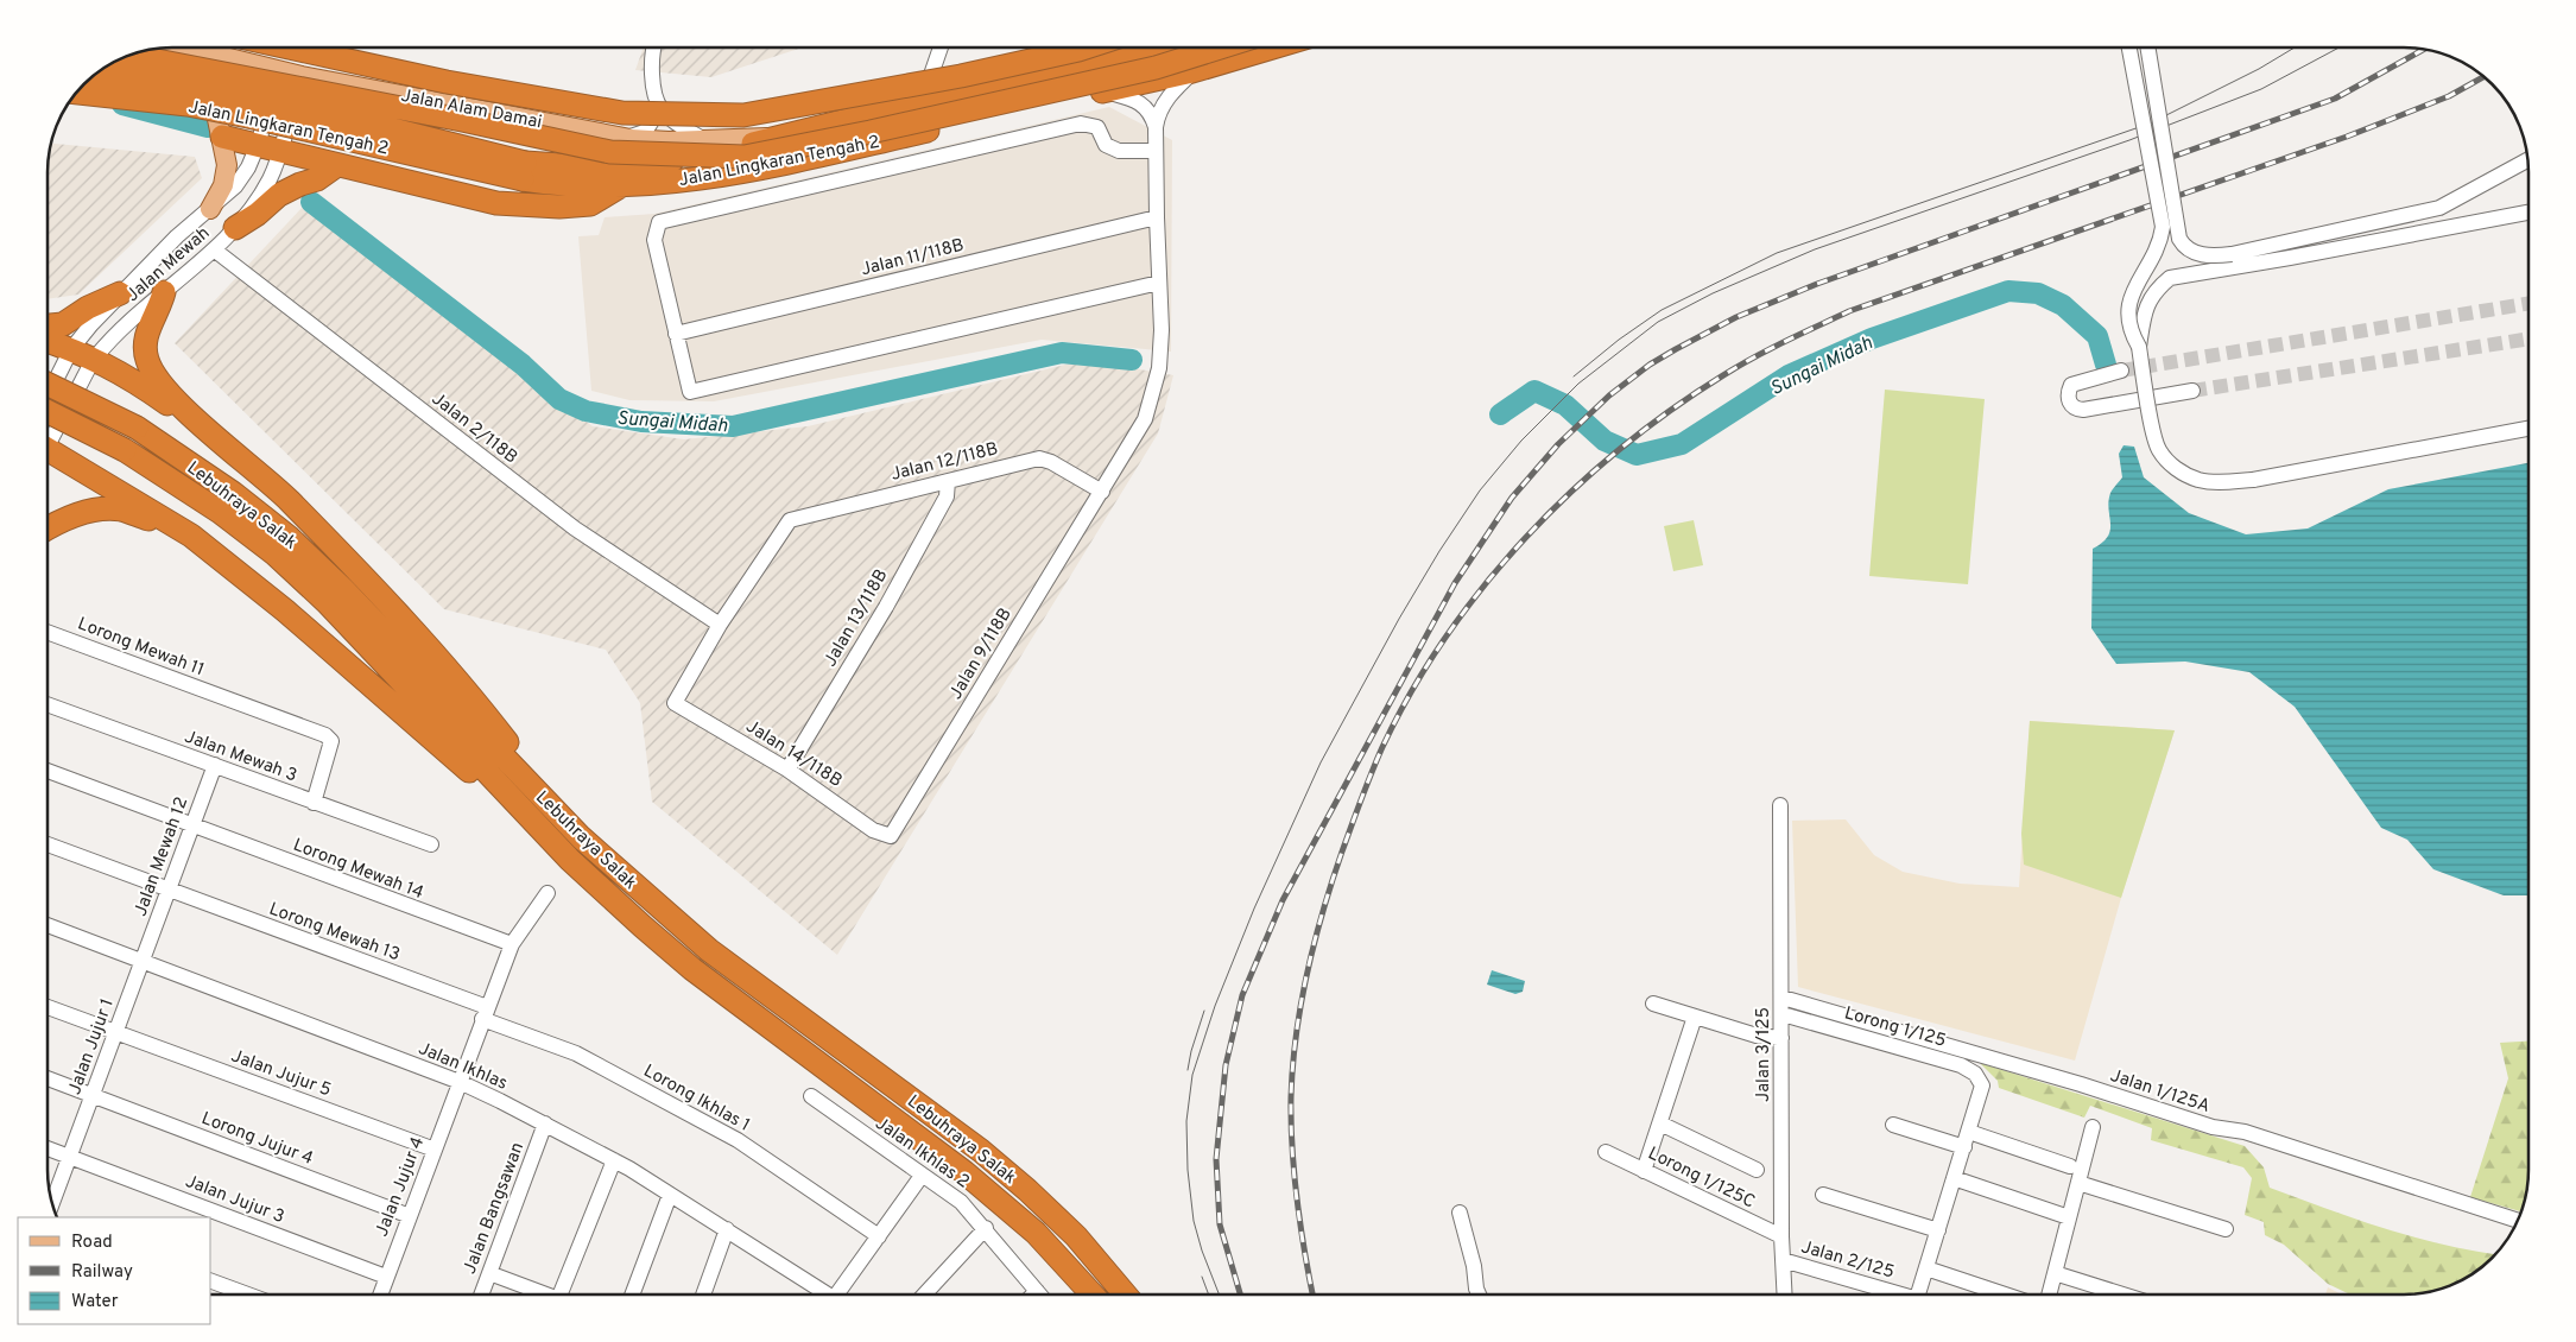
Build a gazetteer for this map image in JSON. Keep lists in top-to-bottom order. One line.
{"streets":{"highway":["Jalan Lingkaran Tengah 2","Lebuhraya Salak"],"main road":["Jalan Alam Damai"],"street":["Jalan 11/118B","Jalan Mewah","Jalan 2/118B","Jalan 12/118B","Jalan 13/118B","Lorong Mewah 11","Jalan 9/118B","Jalan 14/118B","Jalan Mewah 3","Jalan Mewah 12","Lorong Mewah 14","Lorong Mewah 13","Lorong 1/125","Jalan Jujur 1","Jalan 3/125","Jalan Ikhlas","Jalan Jujur 5","Jalan 1/125A","Lorong Ikhlas 1","Lorong Jujur 4","Jalan Ikhlas 2","Lorong 1/125C","Jalan Jujur 4","Jalan Jujur 3","Jalan Bangsawan","Jalan 2/125"]},"crossings":[["Jalan Alam Damai","Jalan Lingkaran Tengah 2"],["Jalan Alam Damai","Jalan Mewah"],["Jalan Lingkaran Tengah 2","Jalan 9/118B"],["Jalan 11/118B","Jalan 9/118B"],["Jalan Mewah","Jalan 2/118B"],["Jalan 2/118B","Jalan 12/118B"],["Jalan 2/118B","Jalan 14/118B"],["Jalan 12/118B","Jalan 13/118B"],["Jalan 12/118B","Jalan 9/118B"],["Jalan 12/118B","Jalan 14/118B"],["Jalan 13/118B","Jalan 14/118B"],["Lorong Mewah 11","Jalan Mewah 3"],["Jalan 9/118B","Jalan 14/118B"],["Jalan Mewah 3","Jalan Mewah 12"],["Jalan Mewah 12","Lorong Mewah 14"],["Jalan Mewah 12","Lorong Mewah 13"],["Jalan Mewah 12","Jalan Jujur 1"],["Jalan Mewah 12","Jalan Ikhlas"],["Lorong Mewah 13","Lorong Ikhlas 1"],["Lorong 1/125","Jalan 3/125"],["Jalan Jujur 1","Jalan Ikhlas"],["Jalan Jujur 1","Jalan Jujur 5"],["Jalan Jujur 1","Lorong Jujur 4"],["Jalan Jujur 1","Jalan Jujur 3"],["Jalan 3/125","Jalan 1/125A"],["Jalan 3/125","Lorong 1/125C"],["Jalan 3/125","Jalan 2/125"],["Jalan Ikhlas","Jalan Jujur 4"],["Jalan Ikhlas","Jalan Bangsawan"],["Jalan Jujur 5","Jalan Jujur 4"],["Lorong Jujur 4","Jalan Jujur 4"],["Jalan Jujur 4","Jalan Jujur 3"]],"water":["Sungai Midah"],"legend":["Road","Railway","Water"]}
